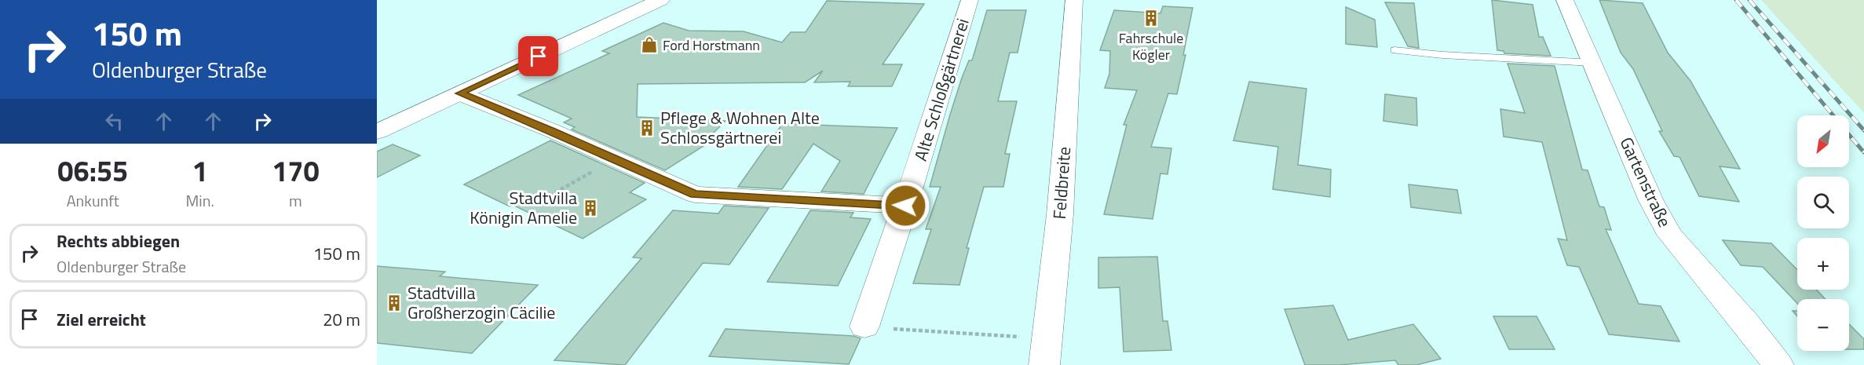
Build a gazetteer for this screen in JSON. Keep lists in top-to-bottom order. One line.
{"streets":{"street":["Alte Schloßgärtnerei","Gartenstraße","Feldbreite"]},"places":{"building":["Fahrschule Kögler","Pflege & Wohnen Alte Schlossgärtnerei","Stadtvilla Königin Amelie","Stadtvilla Großherzogin Cäcilie"],"shop":["Ford Horstmann"]},"north":"bottom left","page":{"turn":["150 m","Oldenburger Straße"],"map_buttons":["+","−"],"eta":["06:55","Ankunft","1","Min.","170","m"],"list":[{"name":"Rechts abbiegen","note":"Oldenburger Straße","value":"150 m"},{"name":"Ziel erreicht","value":"20 m"}]}}
